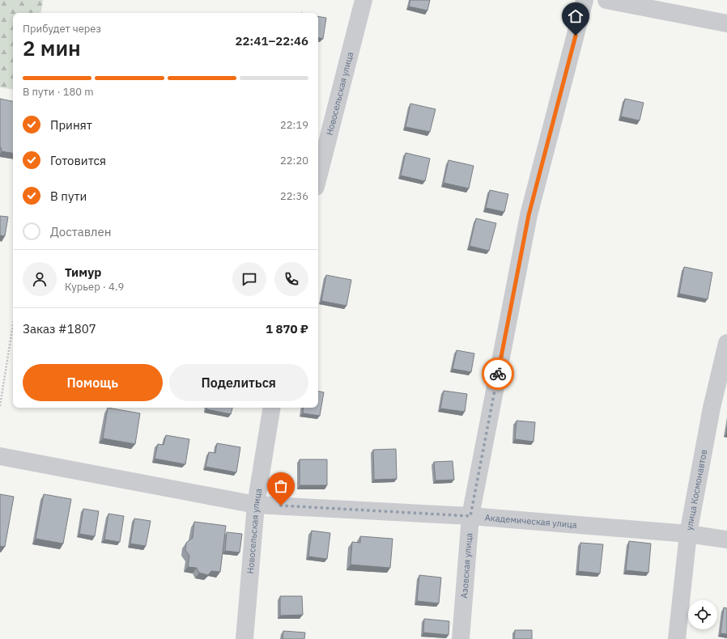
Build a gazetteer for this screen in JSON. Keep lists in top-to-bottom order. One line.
{"streets":{"street":["Новосельская улица","улица Космонавтов","Академическая улица","Азовская улица"]},"crossings":[["Новосельская улица","Академическая улица"],["улица Космонавтов","Академическая улица"],["Академическая улица","Азовская улица"]],"page":{"heading":["2 мин","Прибудет через","22:41–22:46"],"panel":["Тимур","Курьер · 4.9","Заказ #1807","1 870 ₽"],"bar":"В пути · 180 m","list":[["Принят","22:19"],["Готовится","22:20"],["В пути","22:36"],"Доставлен"],"buttons":["Помощь","Поделиться"]}}
